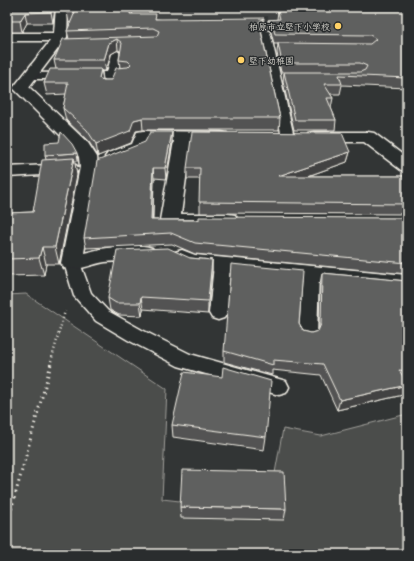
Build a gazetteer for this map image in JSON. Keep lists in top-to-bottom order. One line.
{"places":["柏原市立堅下小学校","堅下幼稚園"]}
